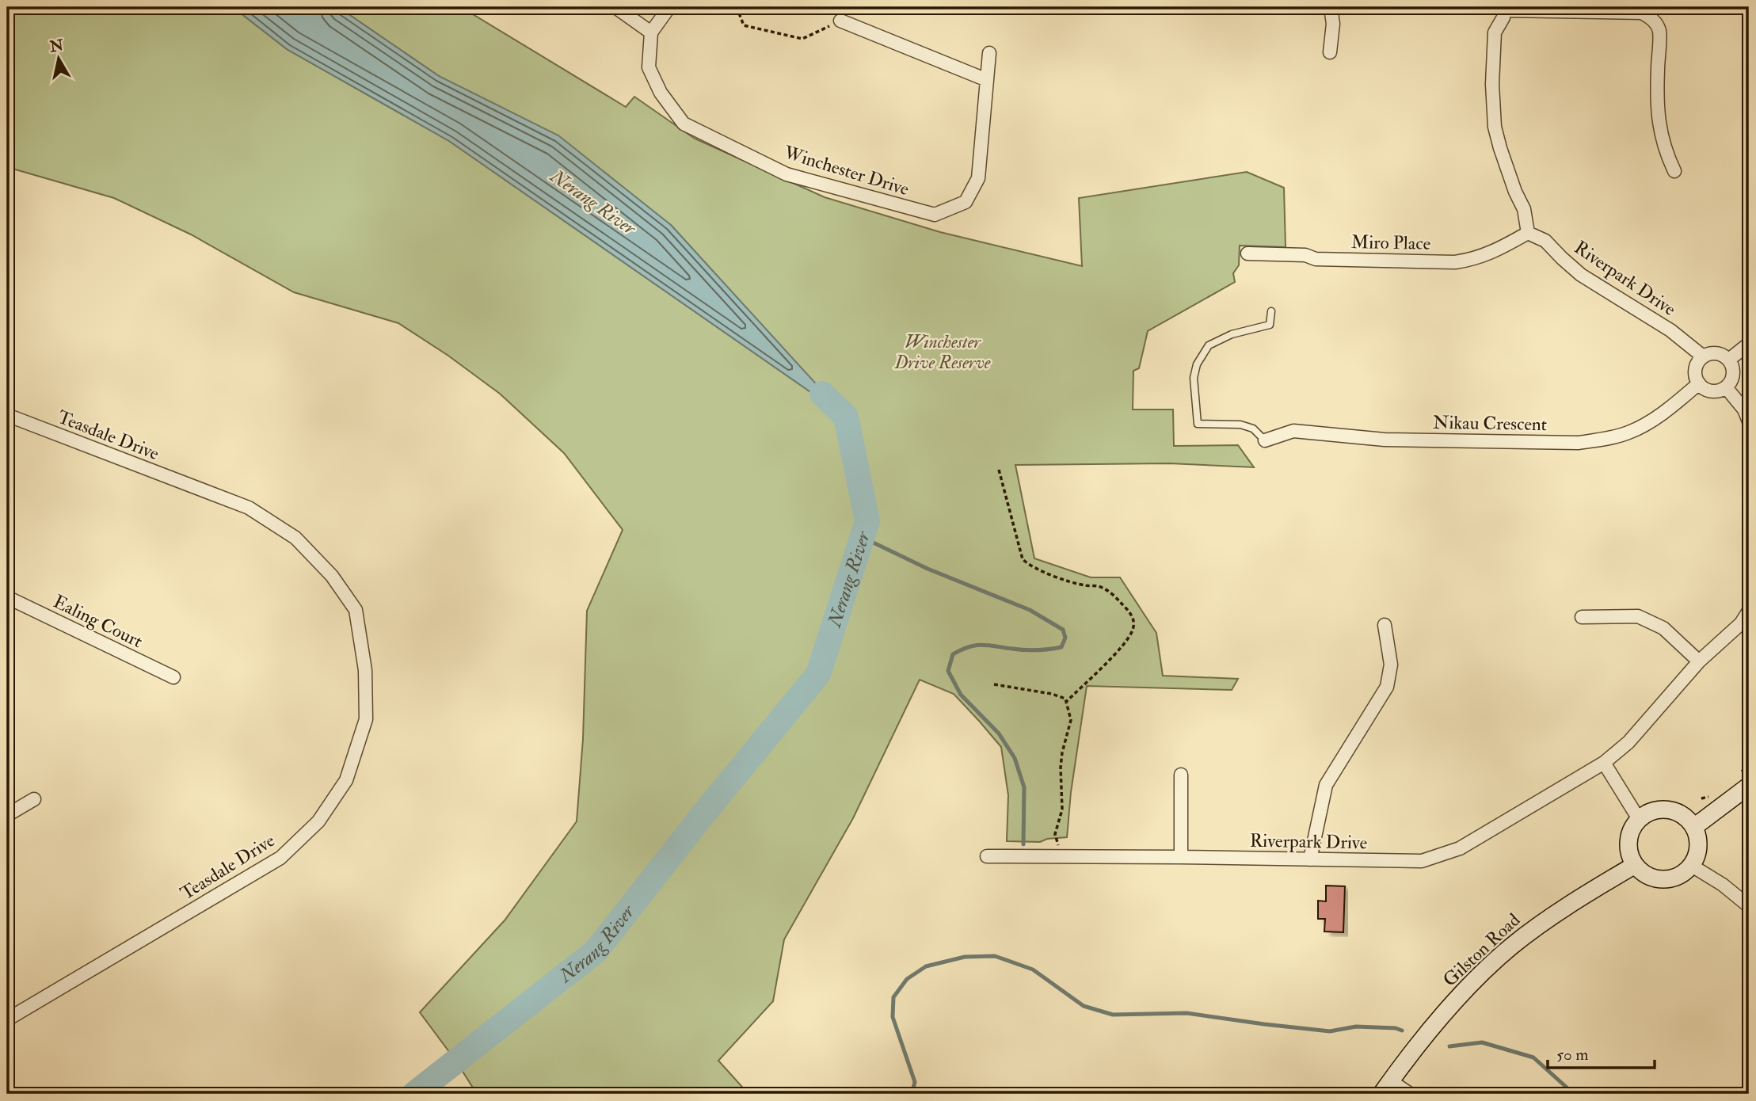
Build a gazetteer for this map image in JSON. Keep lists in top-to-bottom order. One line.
{"streets":{"main road":["Gilston Road"],"street":["Winchester Drive","Miro Place","Riverpark Drive","Nikau Crescent","Teasdale Drive","Ealing Court"]},"crossings":[["Miro Place","Riverpark Drive"],["Riverpark Drive","Nikau Crescent"]],"water":["Nerang River"],"parks":["Winchester Drive Reserve"],"scale_bar":"50 m","north":"top"}
